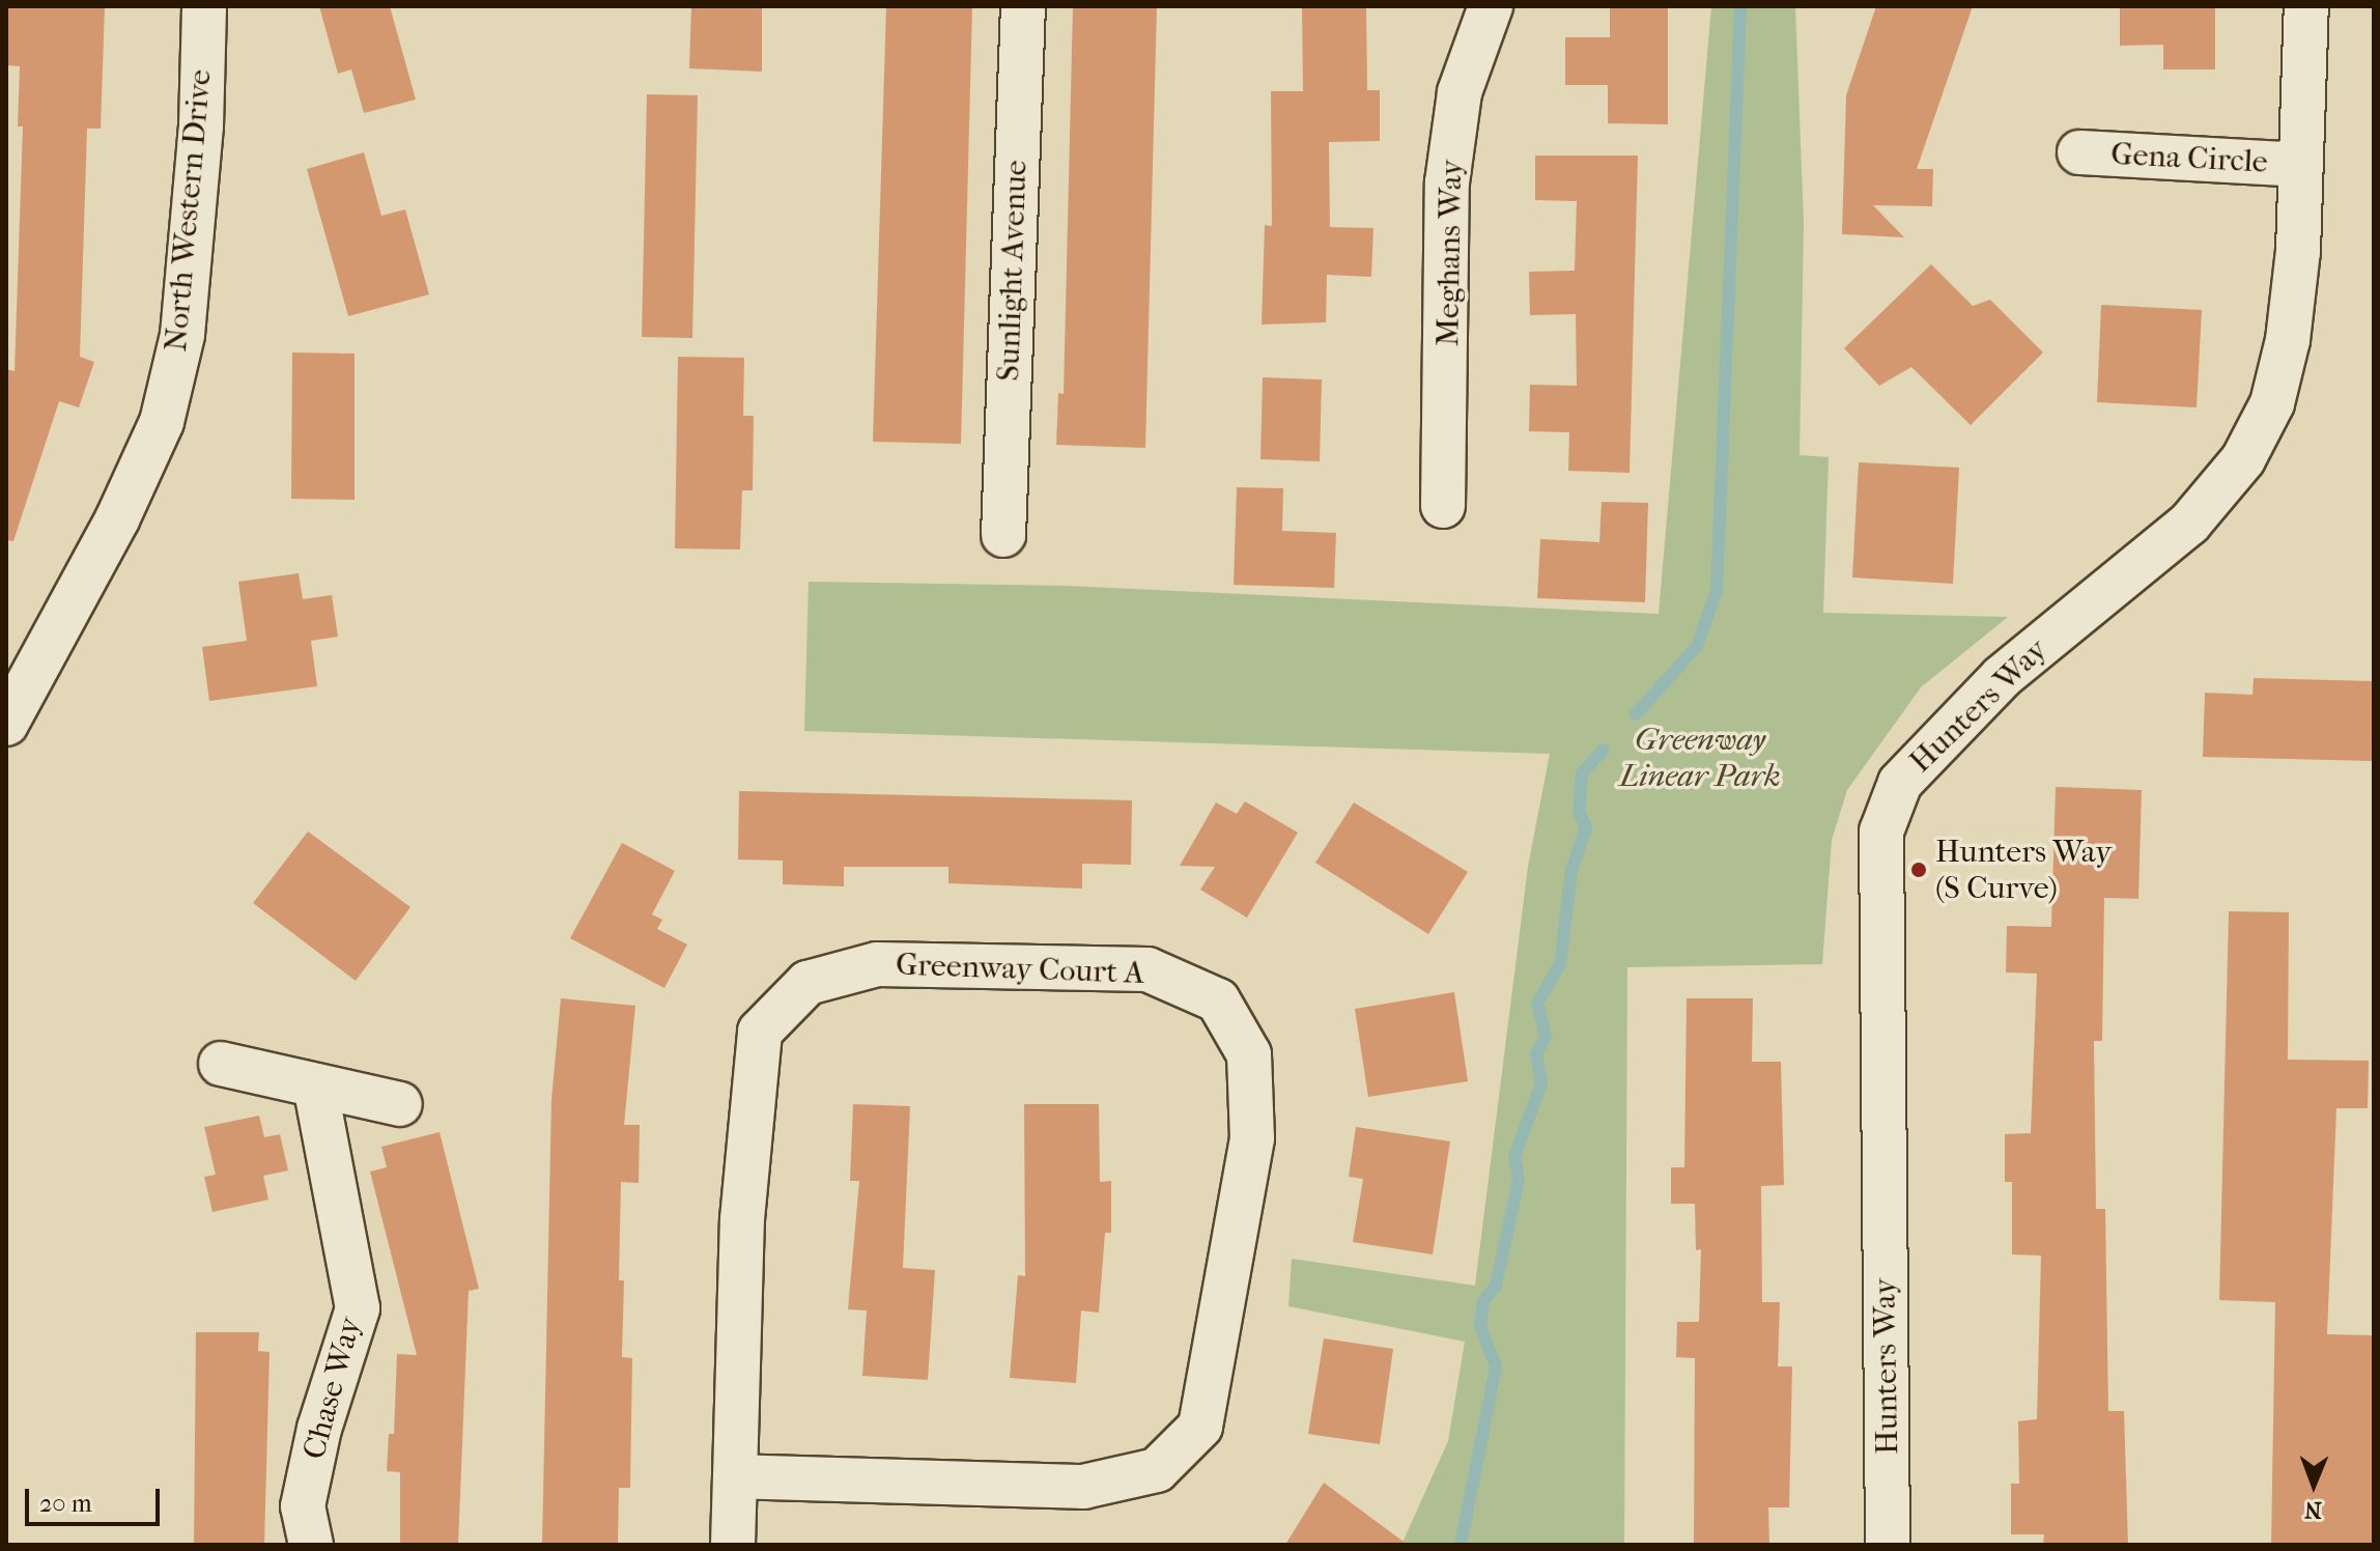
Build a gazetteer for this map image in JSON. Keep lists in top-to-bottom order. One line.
{"streets":{"street":["Gena Circle","North Western Drive","Meghans Way","Sunlight Avenue","Hunters Way","Greenway Court A","Chase Way"]},"crossings":[["Gena Circle","Hunters Way"]],"parks":["Greenway Linear Park"],"places":["Hunters Way (S Curve)"],"scale_bar":"20 m","north":"bottom"}
